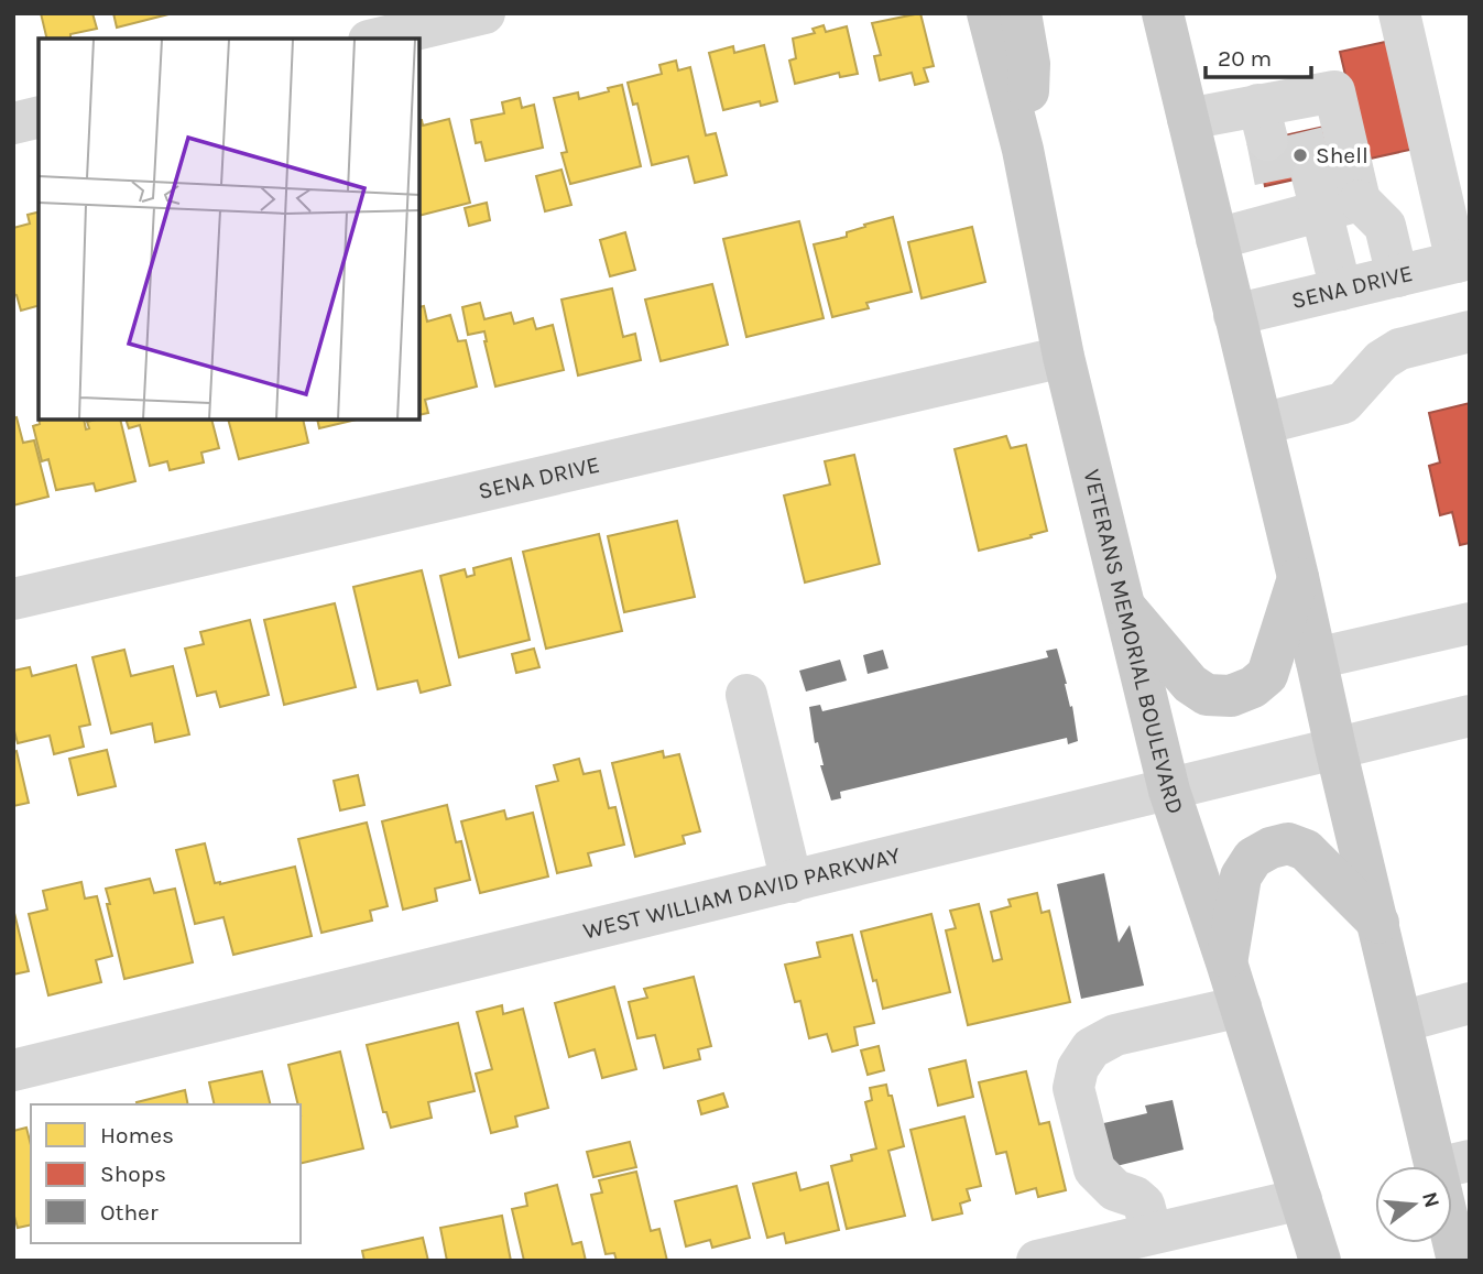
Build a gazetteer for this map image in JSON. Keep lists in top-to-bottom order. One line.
{"streets":{"main road":["VETERANS MEMORIAL BOULEVARD"],"street":["SENA DRIVE","WEST WILLIAM DAVID PARKWAY"]},"crossings":[["SENA DRIVE","VETERANS MEMORIAL BOULEVARD"],["VETERANS MEMORIAL BOULEVARD","WEST WILLIAM DAVID PARKWAY"]],"places":["Shell"],"legend":["Homes","Shops","Other"],"scale_bar":"20 m","north":"right"}
